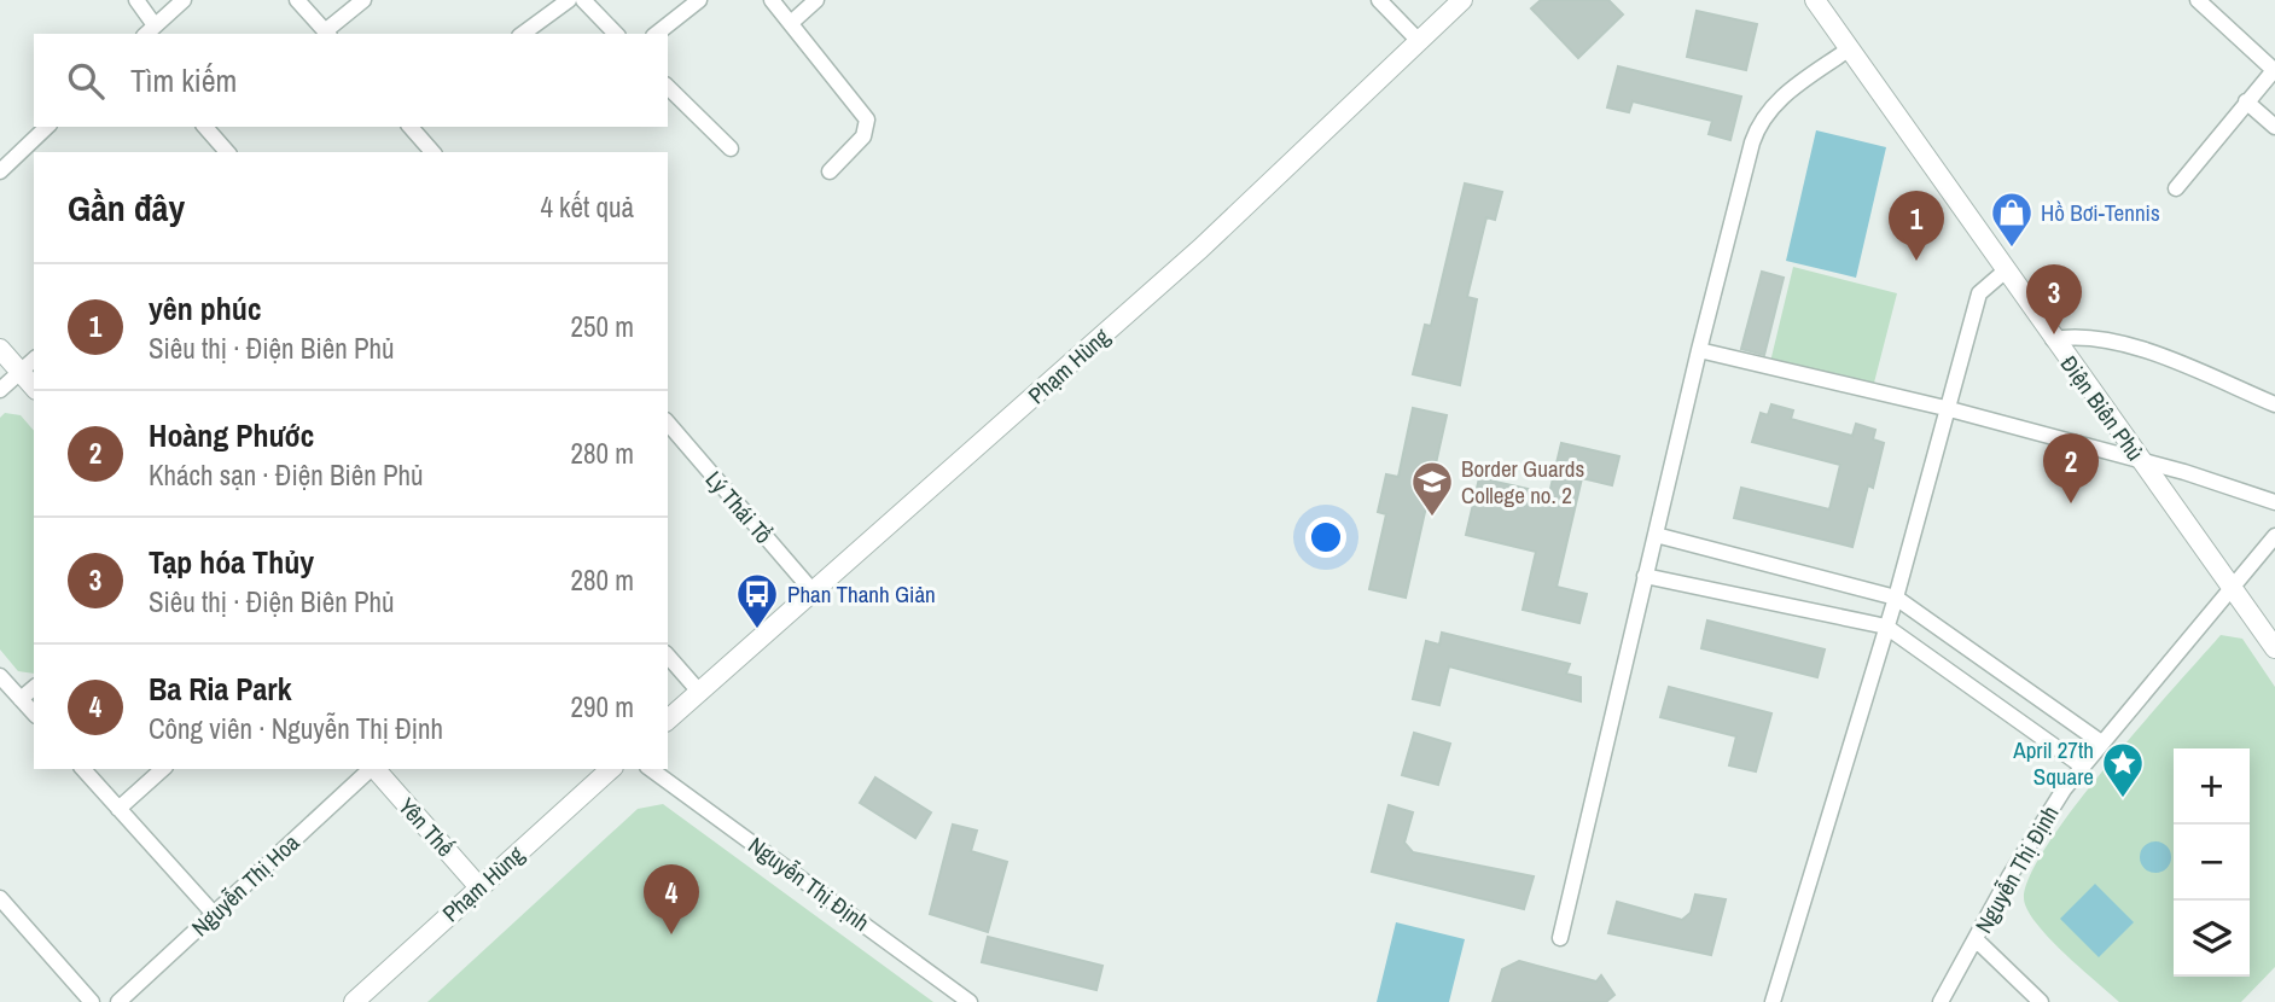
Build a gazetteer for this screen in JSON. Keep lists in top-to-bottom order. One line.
{"streets":{"street":["Phạm Hùng","Điện Biên Phủ","Lý Thái Tổ","Yên Thế","Nguyễn Thị Định","Nguyễn Thị Hoa"]},"crossings":[["Phạm Hùng","Lý Thái Tổ"],["Phạm Hùng","Yên Thế"],["Điện Biên Phủ","Nguyễn Thị Định"]],"places":{"shop":["Hồ Bơi-Tennis"],"school or university":["Border Guards College no. 2"],"bus stop":["Phan Thanh Giản"],"place":["April 27th Square"]},"page":{"search":"Tìm kiếm","heading":["Gần đây","4 kết quả"],"pins":["1","3","2","4"],"list":[{"mark":"1","name":"yên phúc","note":"Siêu thị · Điện Biên Phủ","value":"250 m"},{"mark":"2","name":"Hoàng Phước","note":"Khách sạn · Điện Biên Phủ","value":"280 m"},{"mark":"3","name":"Tạp hóa Thủy","note":"Siêu thị · Điện Biên Phủ","value":"280 m"},{"mark":"4","name":"Ba Ria Park","note":"Công viên · Nguyễn Thị Định","value":"290 m"}],"map_buttons":["+","−"]}}
